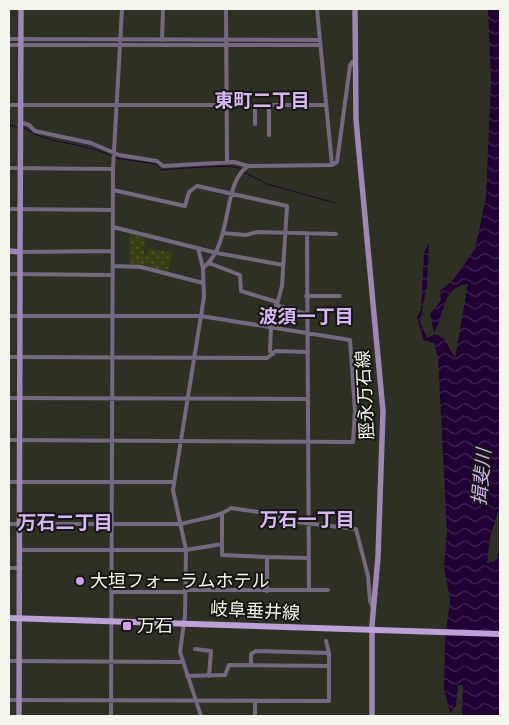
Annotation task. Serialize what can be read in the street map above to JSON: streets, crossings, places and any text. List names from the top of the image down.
{
  "streets": {
    "main road": ["岐阜垂井線"],
    "street": ["脛永万石線"]
  },
  "crossings": [
    ["脛永万石線", "岐阜垂井線"]
  ],
  "districts": [
    "東町二丁目",
    "波須一丁目",
    "万石一丁目",
    "万石二丁目"
  ],
  "water": ["揖斐川"],
  "places": {
    "other": ["大垣フォーラムホテル"],
    "transit": ["万石"]
  }
}
